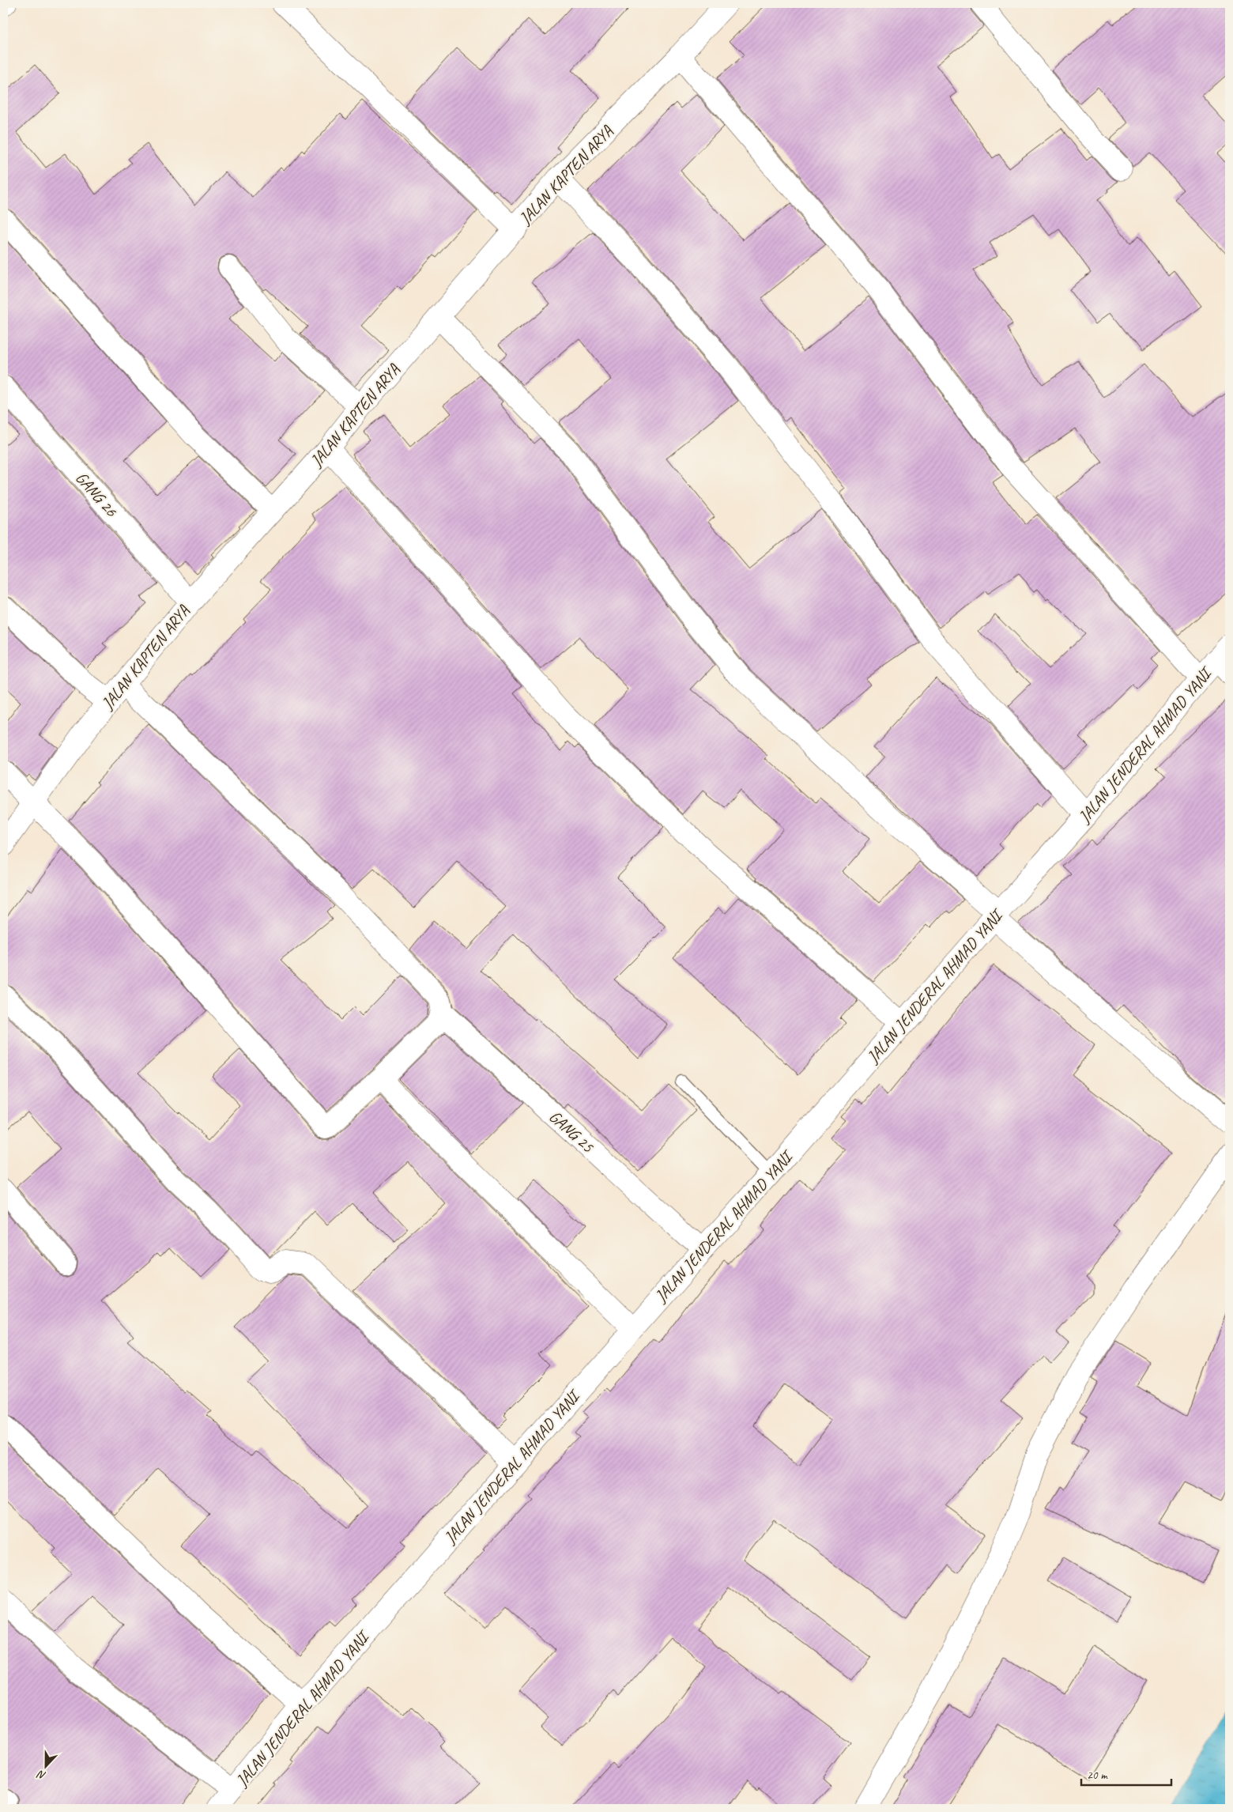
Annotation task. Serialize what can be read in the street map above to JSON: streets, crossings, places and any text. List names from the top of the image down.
{
  "streets": {
    "street": [
      "JALAN KAPTEN ARYA",
      "GANG 26",
      "JALAN JENDERAL AHMAD YANI",
      "GANG 25"
    ]
  },
  "crossings": [
    ["JALAN KAPTEN ARYA", "GANG 26"],
    ["JALAN JENDERAL AHMAD YANI", "GANG 25"]
  ],
  "scale_bar": "20 m",
  "north": "bottom"
}
